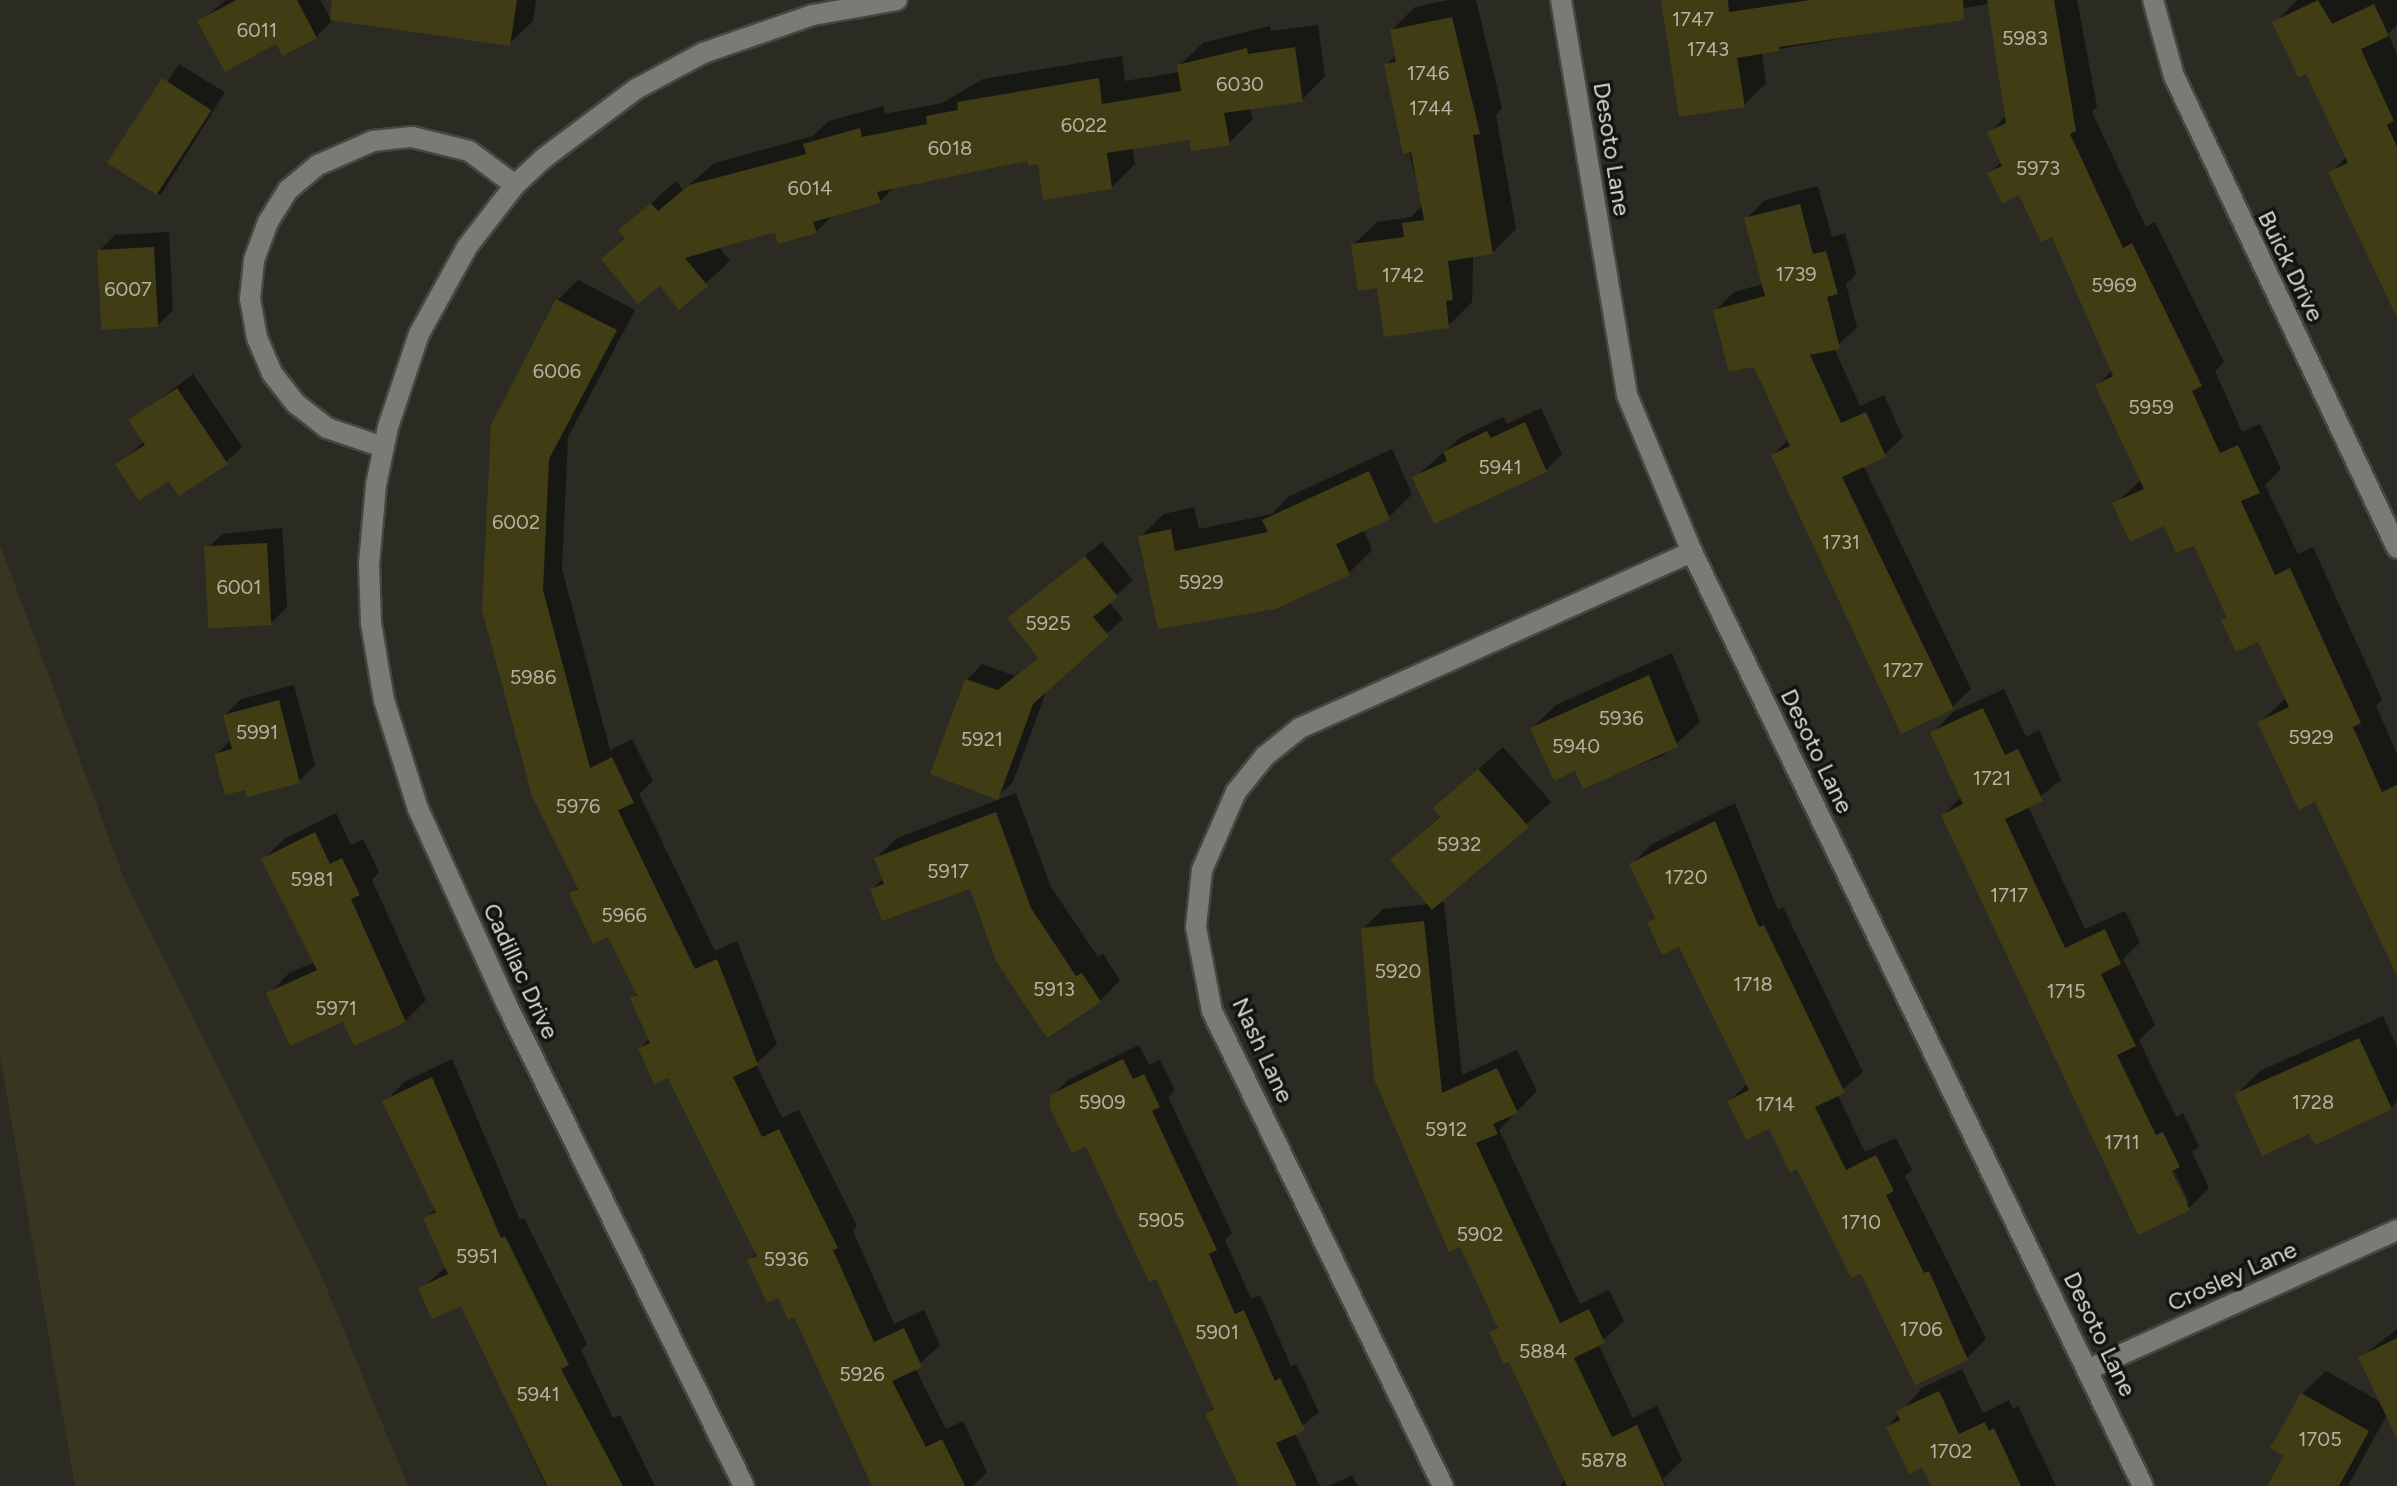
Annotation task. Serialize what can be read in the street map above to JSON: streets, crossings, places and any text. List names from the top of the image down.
{
  "streets": {
    "street": [
      "Desoto Lane",
      "Buick Drive",
      "Cadillac Drive",
      "Nash Lane",
      "Crosley Lane"
    ]
  },
  "crossings": [
    ["Desoto Lane", "Nash Lane"],
    ["Desoto Lane", "Crosley Lane"]
  ],
  "house_numbers": [
    "1747",
    "6011",
    "5983",
    "1743",
    "1746",
    "6030",
    "1744",
    "6022",
    "6018",
    "5973",
    "6014",
    "1739",
    "1742",
    "5969",
    "6007",
    "6006",
    "5959",
    "5941",
    "6002",
    "1731",
    "5929",
    "6001",
    "5925",
    "1727",
    "5986",
    "5936",
    "5991",
    "5929",
    "5921",
    "5940",
    "1721",
    "5976",
    "5932",
    "5917",
    "1720",
    "5981",
    "1717",
    "5966",
    "5920",
    "1718",
    "5913",
    "1715",
    "5971",
    "5909",
    "1728",
    "1714",
    "5912",
    "1711",
    "5905",
    "1710",
    "5902",
    "5951",
    "5936",
    "1706",
    "5901",
    "5884",
    "5926",
    "5941",
    "1705",
    "1702",
    "5878"
  ]
}
